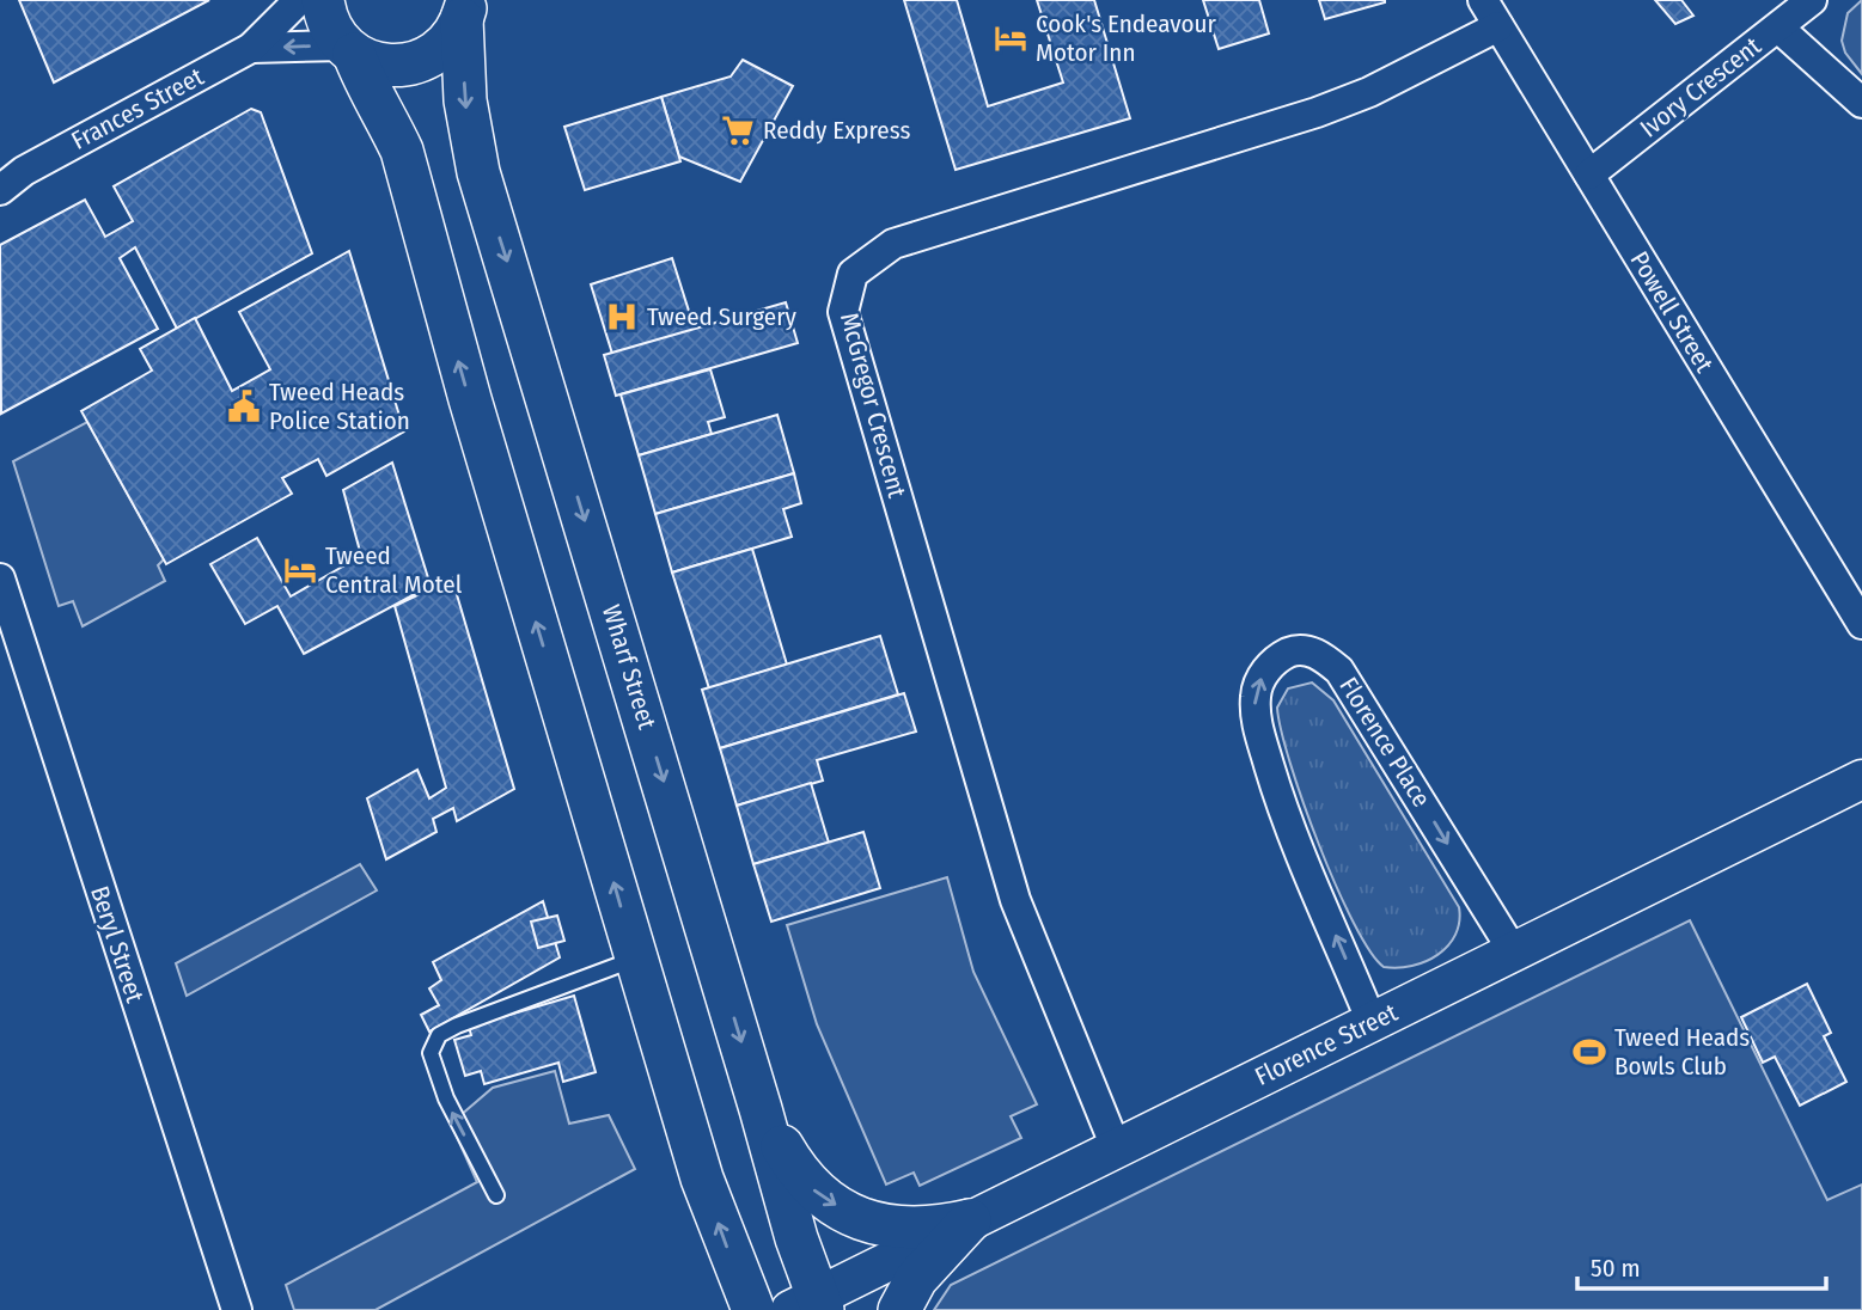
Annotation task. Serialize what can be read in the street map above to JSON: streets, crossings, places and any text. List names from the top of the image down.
{
  "streets": {
    "main road": ["Wharf Street"],
    "street": [
      "Ivory Crescent",
      "Frances Street",
      "Powell Street",
      "McGregor Crescent",
      "Florence Place",
      "Beryl Street",
      "Florence Street"
    ]
  },
  "crossings": [
    ["Ivory Crescent", "Powell Street"],
    ["Powell Street", "McGregor Crescent"],
    ["McGregor Crescent", "Florence Street"],
    ["Wharf Street", "Florence Street"],
    ["Florence Place", "Florence Street"]
  ],
  "places": {
    "hotel": ["Cook's Endeavour Motor Inn", "Tweed Central Motel"],
    "supermarket": ["Reddy Express"],
    "hospital": ["Tweed Surgery"],
    "public building": ["Tweed Heads Police Station"],
    "sports": ["Tweed Heads Bowls Club"]
  },
  "scale_bar": "50 m"
}
